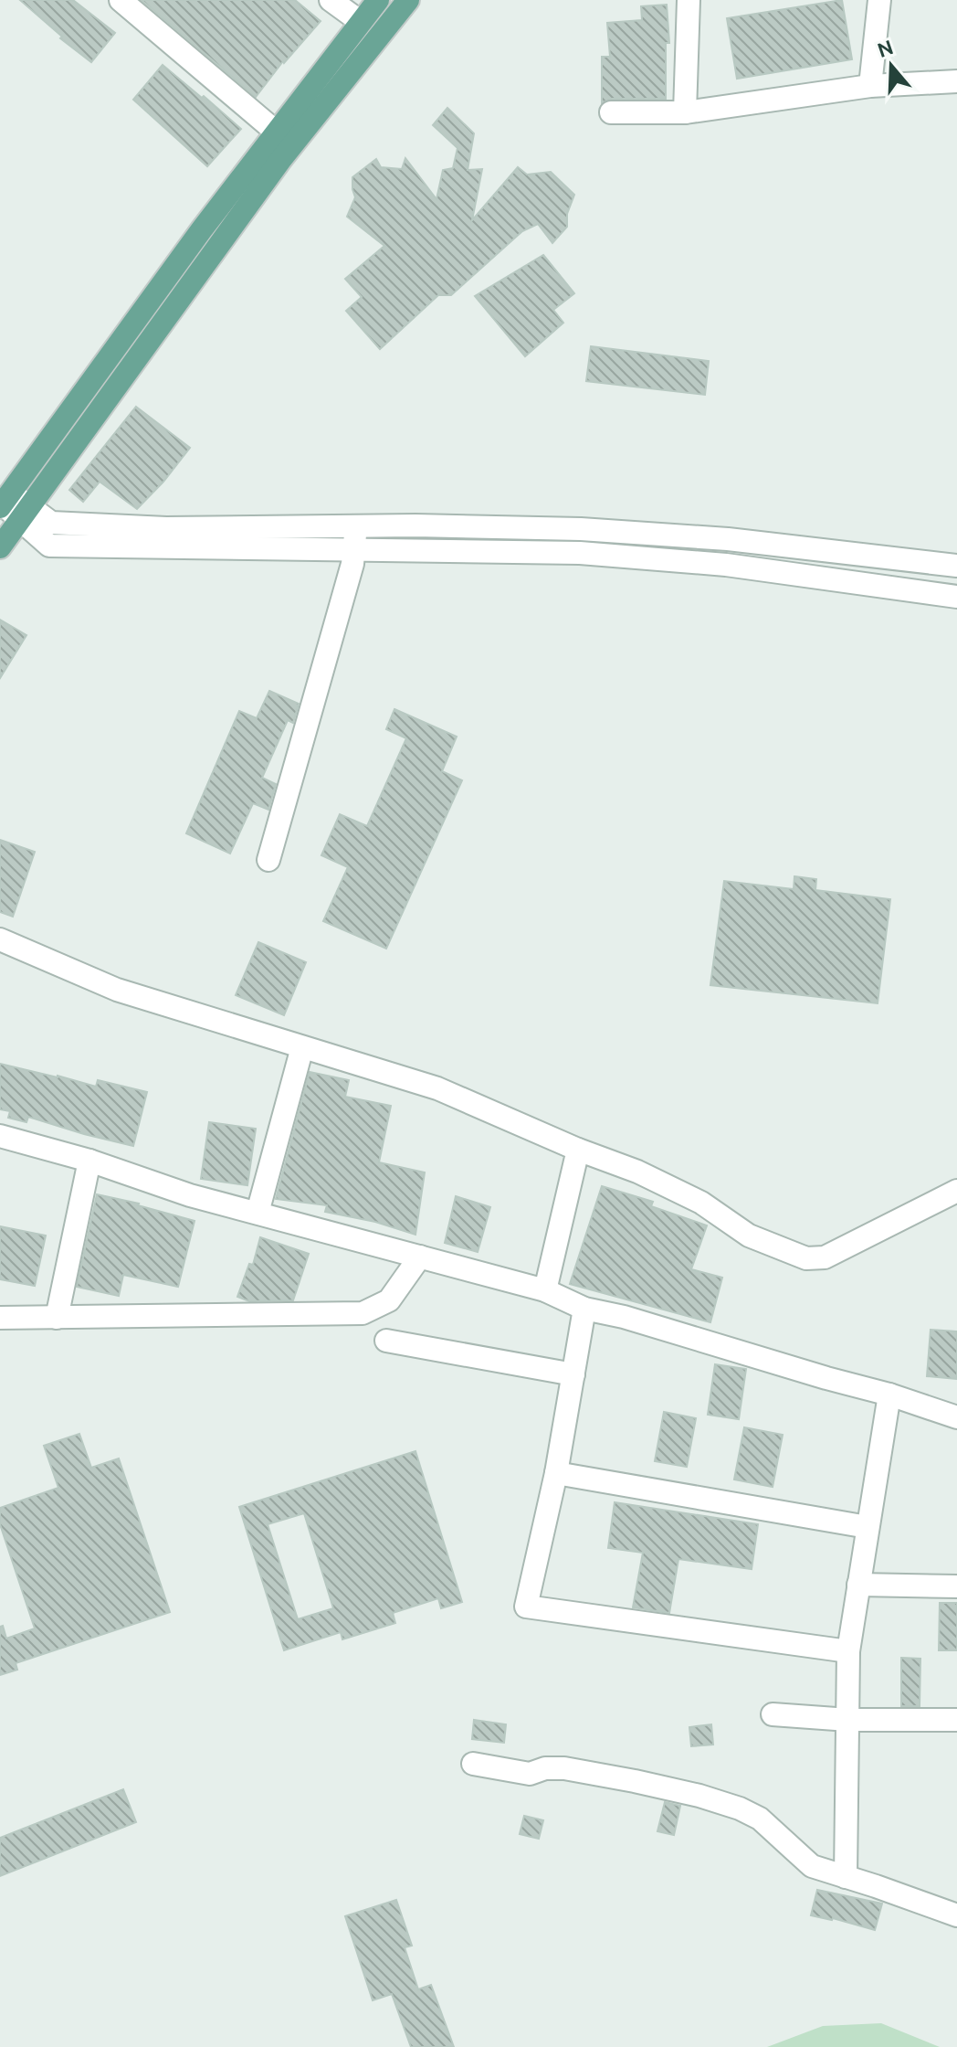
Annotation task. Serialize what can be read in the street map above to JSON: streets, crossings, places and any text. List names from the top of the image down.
{
  "north": "top"
}
